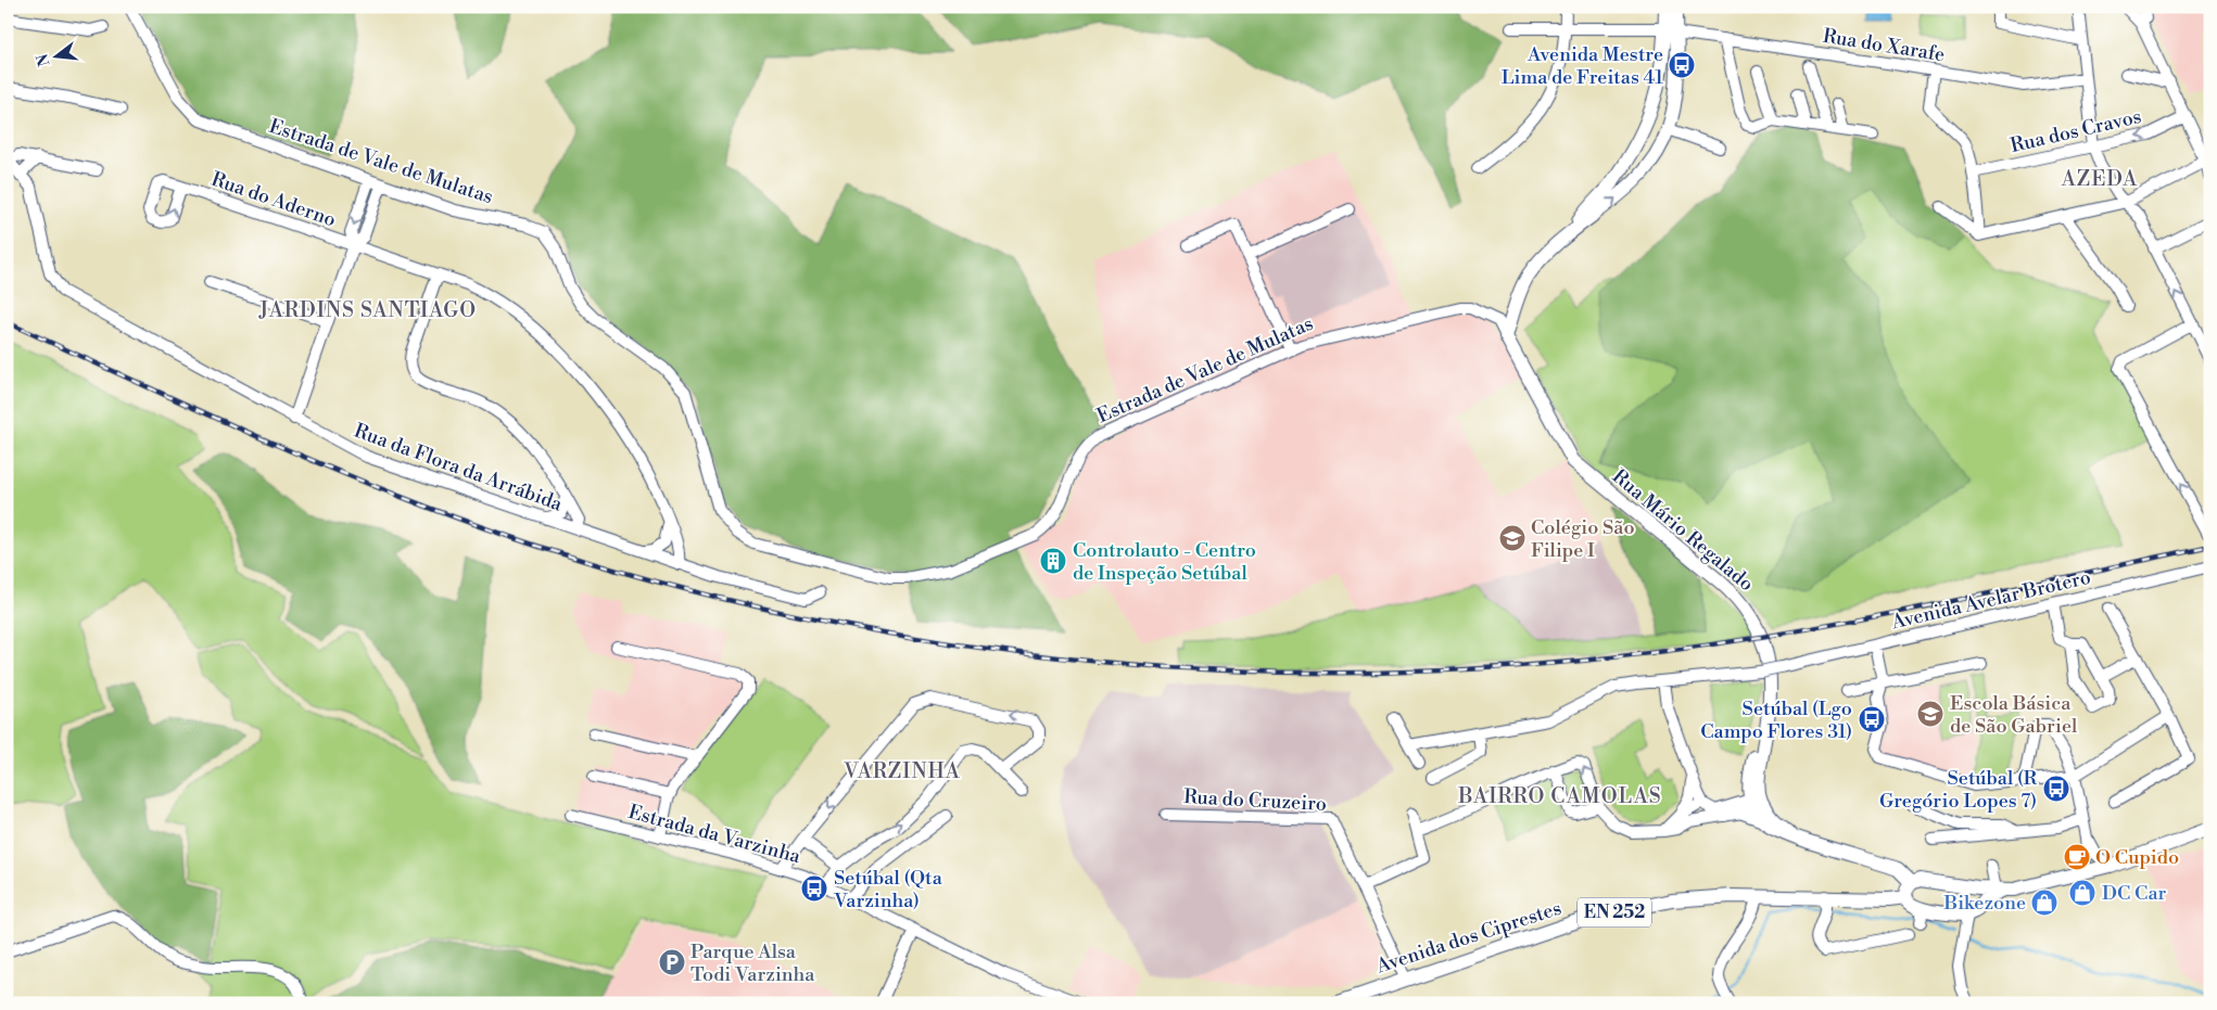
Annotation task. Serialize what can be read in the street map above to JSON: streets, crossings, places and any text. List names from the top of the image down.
{
  "streets": {
    "main road": [
      "Estrada de Vale de Mulatas",
      "Rua Mário Regalado",
      "EN 252",
      "Avenida dos Ciprestes"
    ],
    "street": [
      "Rua do Xarafe",
      "Rua dos Cravos",
      "Rua do Aderno",
      "Rua da Flora da Arrábida",
      "Avenida Avelar Brotero",
      "Rua do Cruzeiro",
      "Estrada da Varzinha"
    ]
  },
  "crossings": [
    ["Estrada de Vale de Mulatas", "Rua Mário Regalado"],
    ["Rua do Aderno", "Rua da Flora da Arrábida"],
    ["Rua do Cruzeiro", "Avenida dos Ciprestes"]
  ],
  "districts": [
    "AZEDA",
    "JARDINS SANTIAGO",
    "VARZINHA",
    "BAIRRO CAMOLAS"
  ],
  "places": {
    "bus stop": [
      "Avenida Mestre Lima de Freitas 41",
      "Setúbal (Lgo Campo Flores 31)",
      "Setúbal (R Gregório Lopes 7)",
      "Setúbal (Qta Varzinha)"
    ],
    "school or university": ["Colégio São Filipe I", "Escola Básica de São Gabriel"],
    "building": ["Controlauto - Centro de Inspeção Setúbal"],
    "cafe": ["O Cupido"],
    "shop": ["DC Car", "Bikezone"],
    "parking": ["Parque Alsa Todi Varzinha"]
  },
  "north": "left"
}
